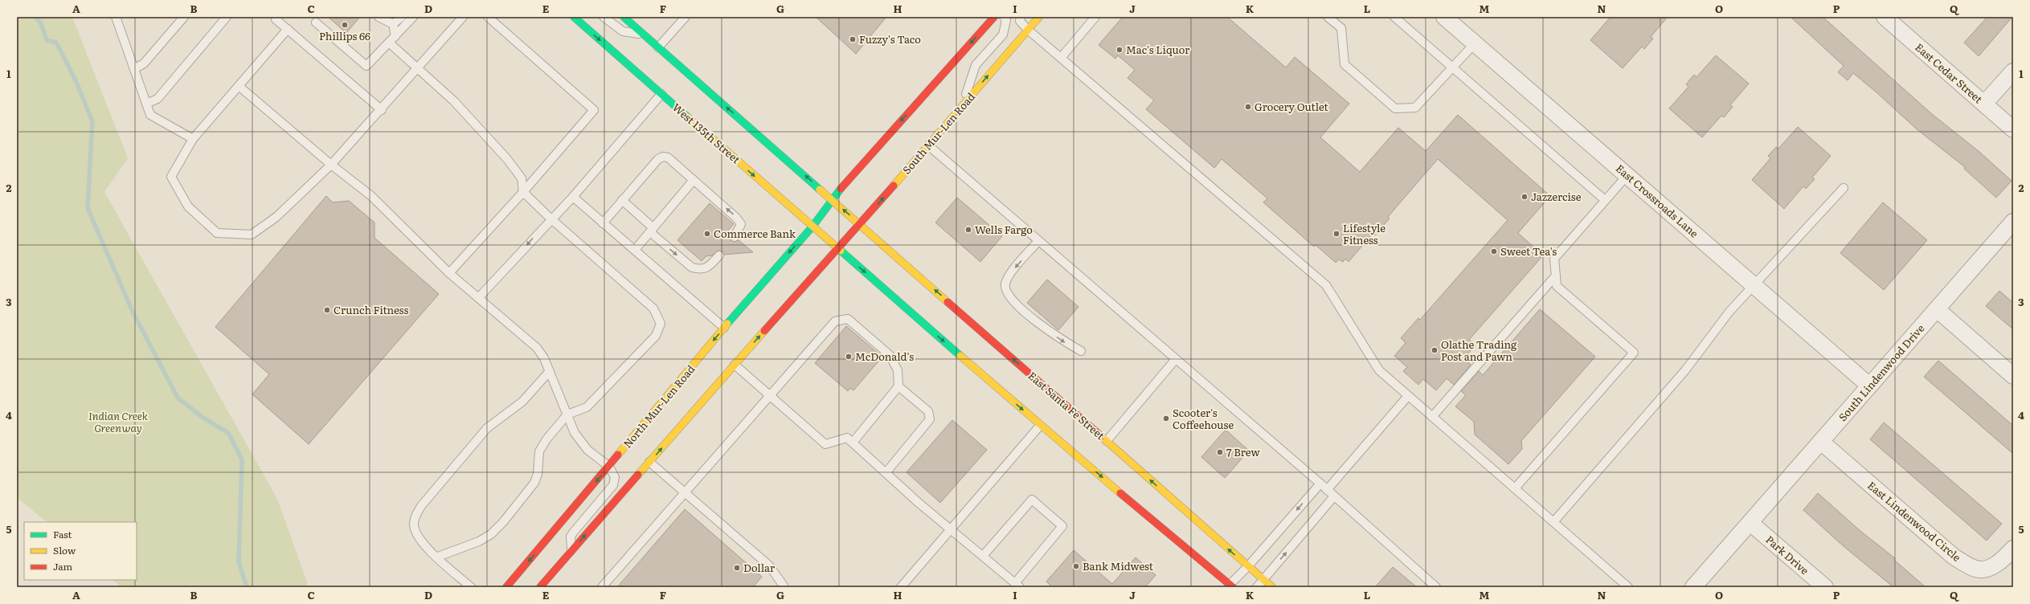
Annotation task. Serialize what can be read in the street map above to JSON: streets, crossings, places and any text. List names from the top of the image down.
{
  "streets": {
    "main road": [
      "West 135th Street",
      "South Mur-Len Road",
      "East Santa Fe Street",
      "North Mur-Len Road"
    ],
    "street": [
      "East Cedar Street",
      "East Crossroads Lane",
      "South Lindenwood Drive",
      "East Lindenwood Circle",
      "Park Drive"
    ]
  },
  "crossings": [
    ["West 135th Street", "South Mur-Len Road"],
    ["West 135th Street", "North Mur-Len Road"],
    ["South Mur-Len Road", "East Santa Fe Street"],
    ["East Crossroads Lane", "South Lindenwood Drive"],
    ["South Lindenwood Drive", "East Lindenwood Circle"],
    ["South Lindenwood Drive", "Park Drive"]
  ],
  "parks": ["Indian Creek Greenway"],
  "places": [
    "Phillips 66",
    "Fuzzy's Taco",
    "Mac's Liquor",
    "Grocery Outlet",
    "Jazzercise",
    "Wells Fargo",
    "Commerce Bank",
    "Lifestyle Fitness",
    "Sweet Tea's",
    "Crunch Fitness",
    "Olathe Trading Post and Pawn",
    "McDonald's",
    "Scooter's Coffeehouse",
    "7 Brew",
    "Bank Midwest",
    "Dollar"
  ],
  "legend": ["Fast", "Slow", "Jam"],
  "grid": {
    "columns": [
      "A",
      "B",
      "C",
      "D",
      "E",
      "F",
      "G",
      "H",
      "I",
      "J",
      "K",
      "L",
      "M",
      "N",
      "O",
      "P",
      "Q"
    ],
    "rows": [
      "1",
      "2",
      "3",
      "4",
      "5"
    ]
  }
}
